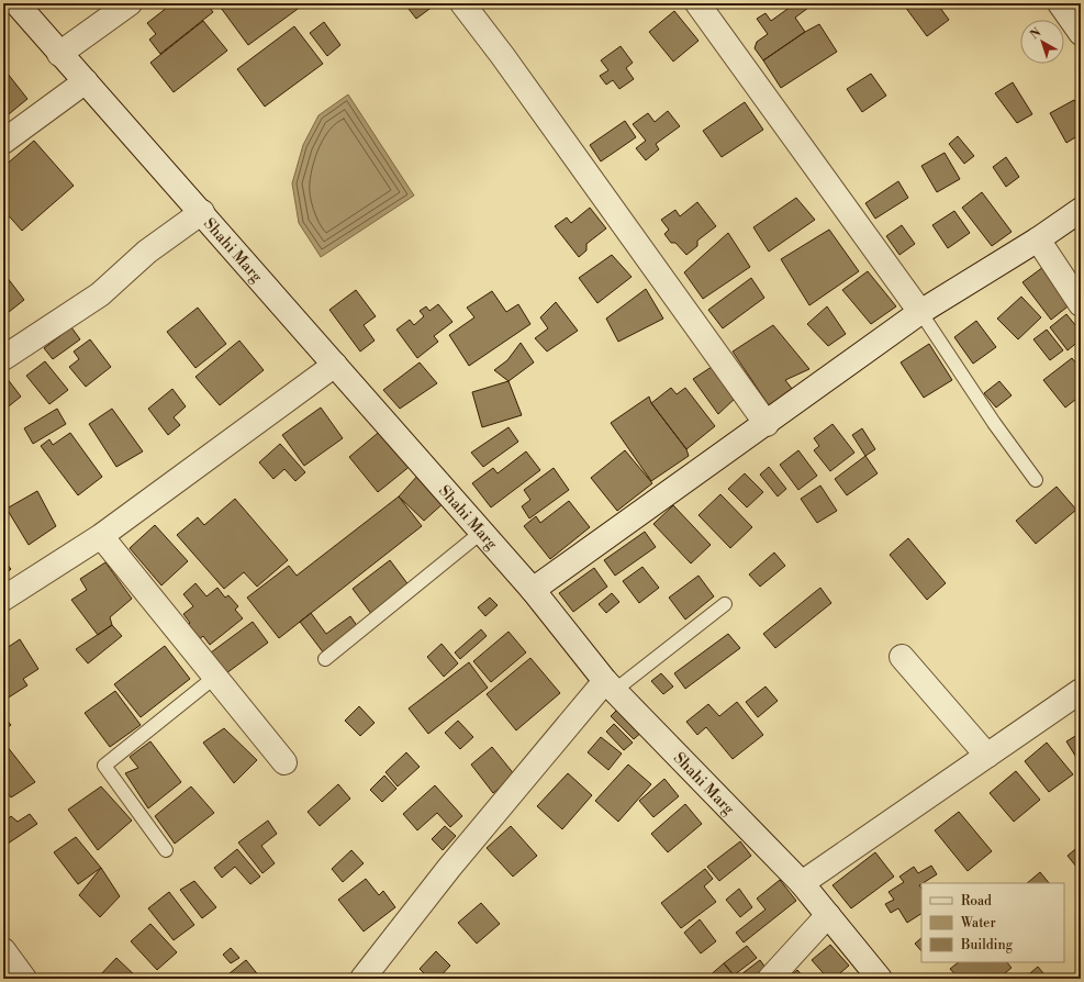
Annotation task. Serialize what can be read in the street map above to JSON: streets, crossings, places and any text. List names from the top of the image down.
{
  "streets": {
    "street": ["Shahi Marg"]
  },
  "legend": ["Road", "Water", "Building"],
  "north": "top left"
}
